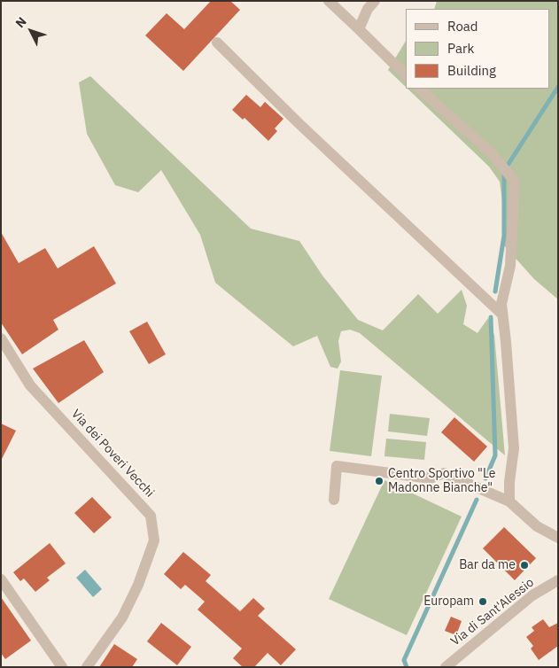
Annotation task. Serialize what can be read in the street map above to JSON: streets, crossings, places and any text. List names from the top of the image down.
{
  "streets": {
    "street": ["Via dei Poveri Vecchi", "Via di Sant'Alessio"]
  },
  "places": ["Centro Sportivo \"Le Madonne Bianche\"", "Bar da me", "Europam"],
  "legend": ["Road", "Park", "Building"],
  "north": "top left"
}
